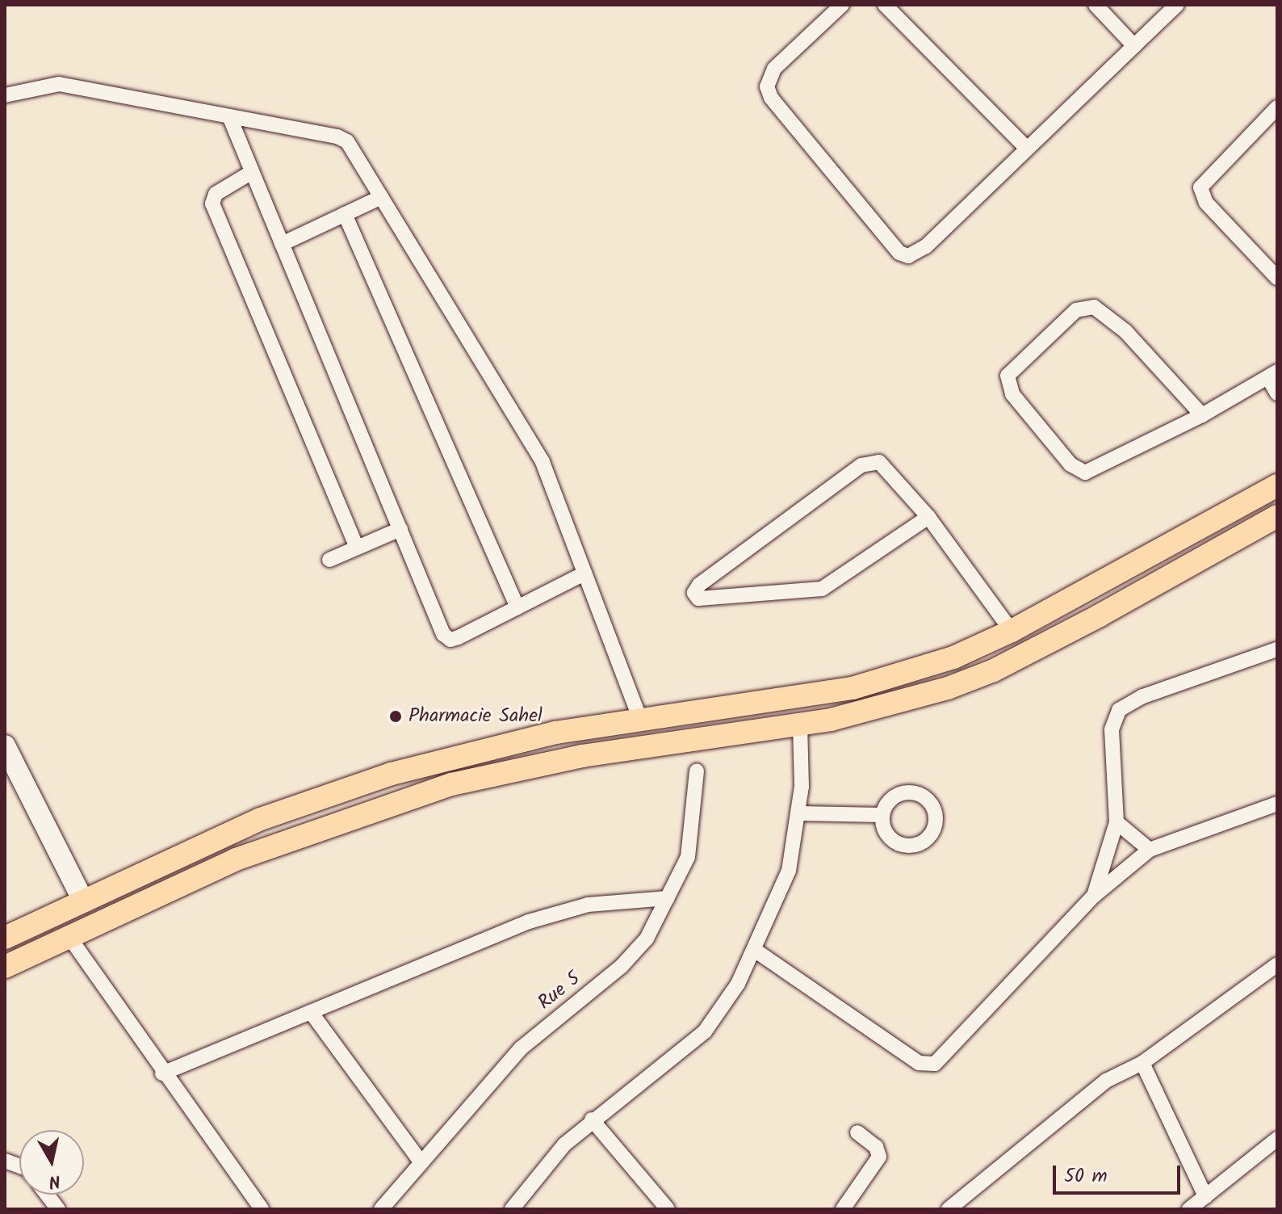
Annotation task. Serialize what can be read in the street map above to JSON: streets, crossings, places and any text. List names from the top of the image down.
{
  "streets": {
    "street": ["Rue 5"]
  },
  "places": ["Pharmacie Sahel"],
  "scale_bar": "50 m",
  "north": "bottom"
}
